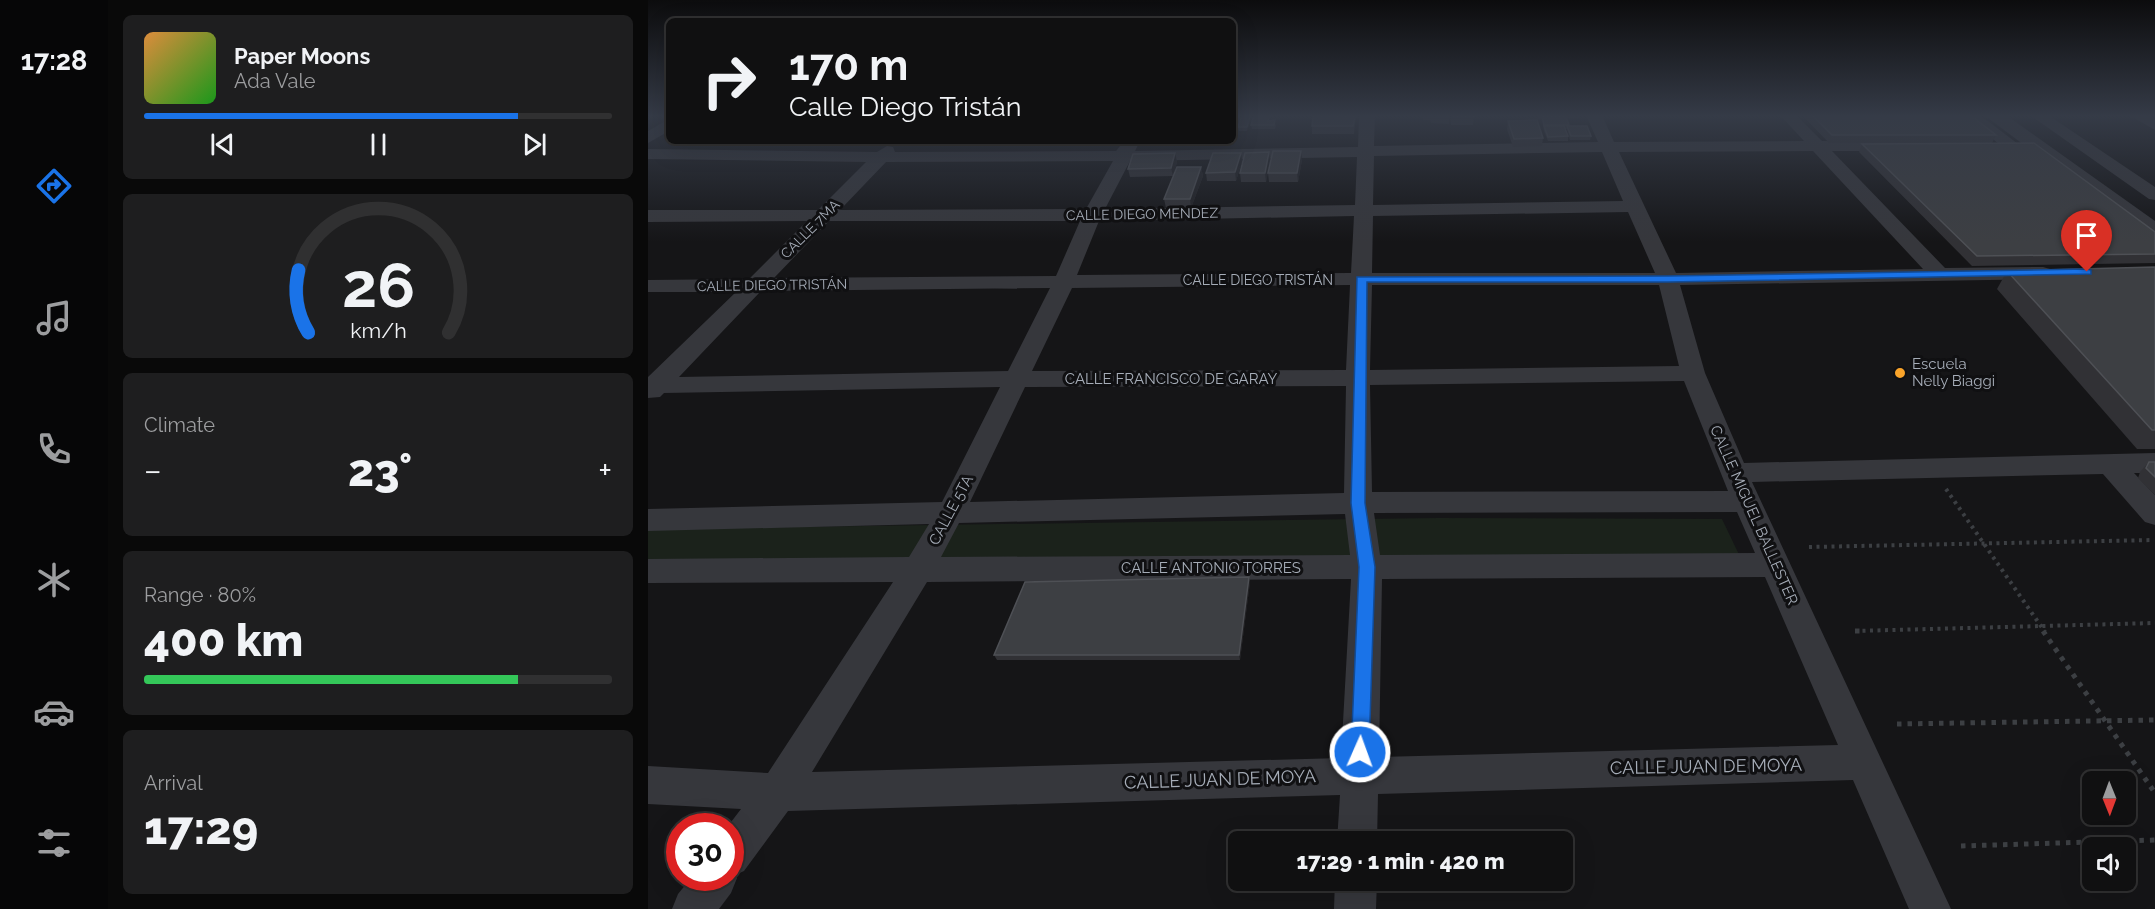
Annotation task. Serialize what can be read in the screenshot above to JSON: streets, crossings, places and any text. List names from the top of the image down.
{
  "streets": {
    "street": [
      "CALLE DIEGO MENDEZ",
      "CALLE 7MA",
      "CALLE DIEGO TRISTÁN",
      "CALLE FRANCISCO DE GARAY",
      "CALLE 5TA",
      "CALLE MIGUEL BALLESTER",
      "CALLE ANTONIO TORRES",
      "CALLE JUAN DE MOYA"
    ]
  },
  "crossings": [
    ["CALLE DIEGO MENDEZ", "CALLE 7MA"],
    ["CALLE DIEGO MENDEZ", "CALLE 5TA"],
    ["CALLE DIEGO MENDEZ", "CALLE MIGUEL BALLESTER"],
    ["CALLE 7MA", "CALLE DIEGO TRISTÁN"],
    ["CALLE 7MA", "CALLE FRANCISCO DE GARAY"],
    ["CALLE DIEGO TRISTÁN", "CALLE 5TA"],
    ["CALLE DIEGO TRISTÁN", "CALLE MIGUEL BALLESTER"],
    ["CALLE FRANCISCO DE GARAY", "CALLE 5TA"],
    ["CALLE FRANCISCO DE GARAY", "CALLE MIGUEL BALLESTER"],
    ["CALLE 5TA", "CALLE ANTONIO TORRES"],
    ["CALLE 5TA", "CALLE JUAN DE MOYA"],
    ["CALLE MIGUEL BALLESTER", "CALLE ANTONIO TORRES"],
    ["CALLE MIGUEL BALLESTER", "CALLE JUAN DE MOYA"]
  ],
  "places": ["Escuela Nelly Biaggi"],
  "north": "bottom",
  "page": {
    "tabs": "17:28",
    "turn": ["170 m", "Calle Diego Tristán"],
    "song": ["Paper Moons", "Ada Vale"],
    "tile": [
      "Climate",
      ["Range · 80%", "400 km"],
      ["Arrival", "17:29"]
    ],
    "heat": ["−", "23°", "+"],
    "limit": "30",
    "trip": "17:29 · 1 min · 420 m",
    "gauge": ["26", "km/h"]
  }
}
